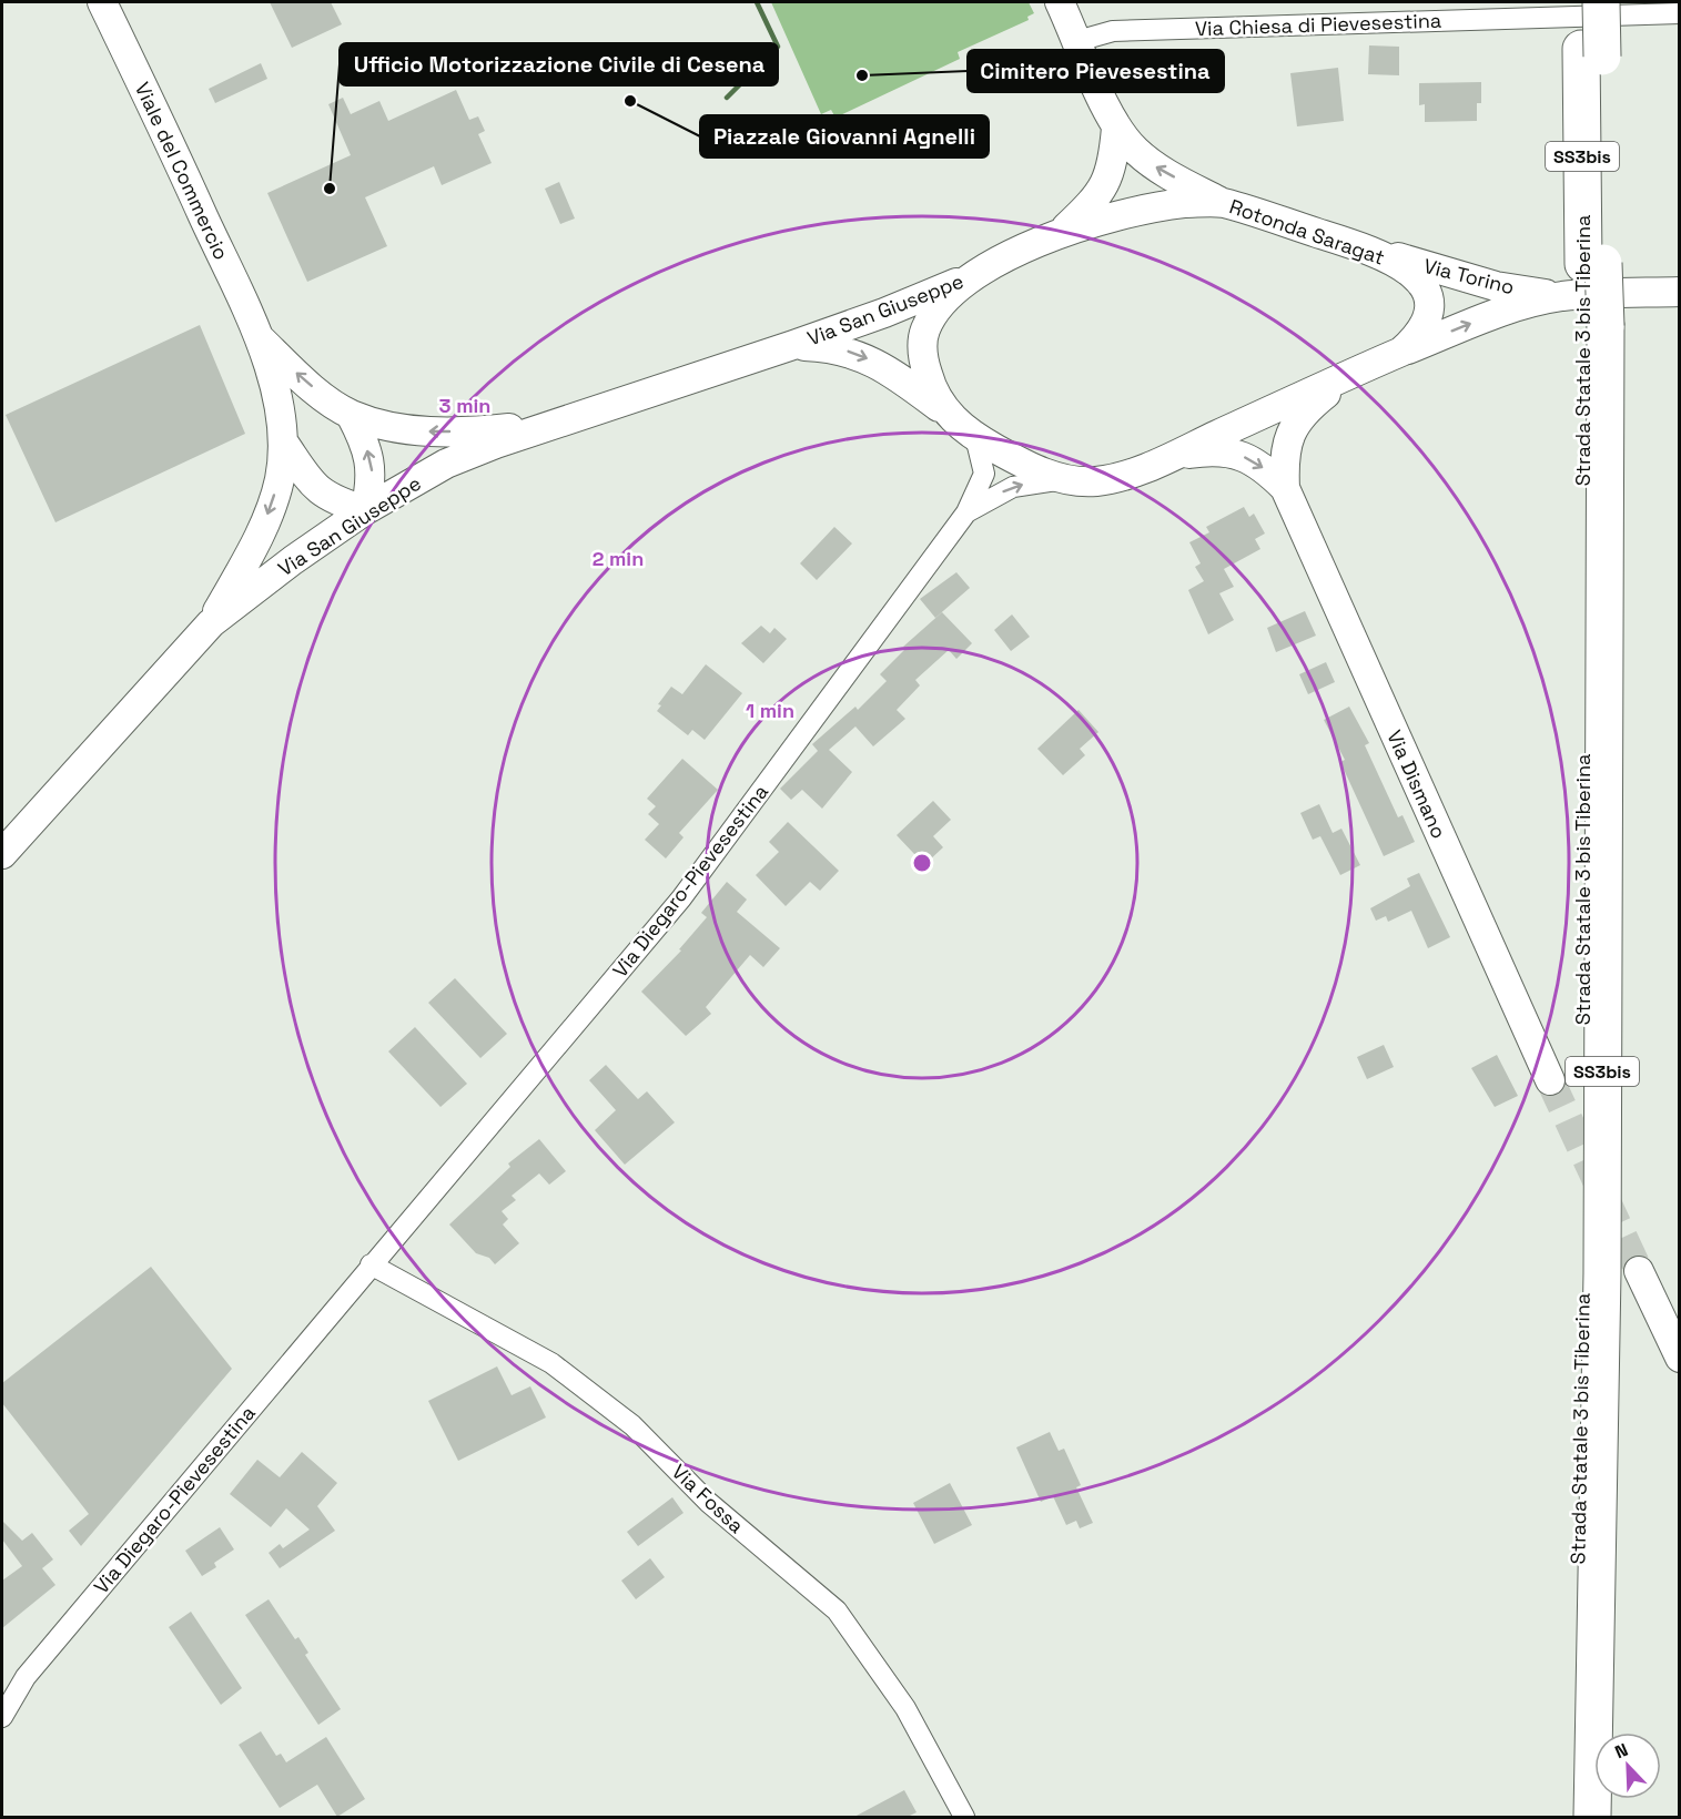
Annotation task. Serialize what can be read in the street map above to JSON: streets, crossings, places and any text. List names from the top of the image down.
{
  "streets": {
    "highway": ["SS3bis", "Strada Statale 3 bis Tiberina"],
    "main road": [
      "Viale del Commercio",
      "Rotonda Saragat",
      "Via Torino",
      "Via San Giuseppe",
      "Via Dismano"
    ],
    "street": ["Via Chiesa di Pievesestina", "Via Diegaro-Pievesestina", "Via Fossa"]
  },
  "crossings": [
    ["Viale del Commercio", "Via San Giuseppe"],
    ["Rotonda Saragat", "Via Torino"],
    ["Rotonda Saragat", "Via San Giuseppe"],
    ["Rotonda Saragat", "Via Dismano"],
    ["Rotonda Saragat", "Via Diegaro-Pievesestina"],
    ["Via Diegaro-Pievesestina", "Via Fossa"]
  ],
  "one_way": ["Via Torino"],
  "places": ["Cimitero Pievesestina", "Piazzale Giovanni Agnelli", "Ufficio Motorizzazione Civile di Cesena"],
  "north": "top left",
  "rings": ["3 min", "2 min", "1 min"]
}
